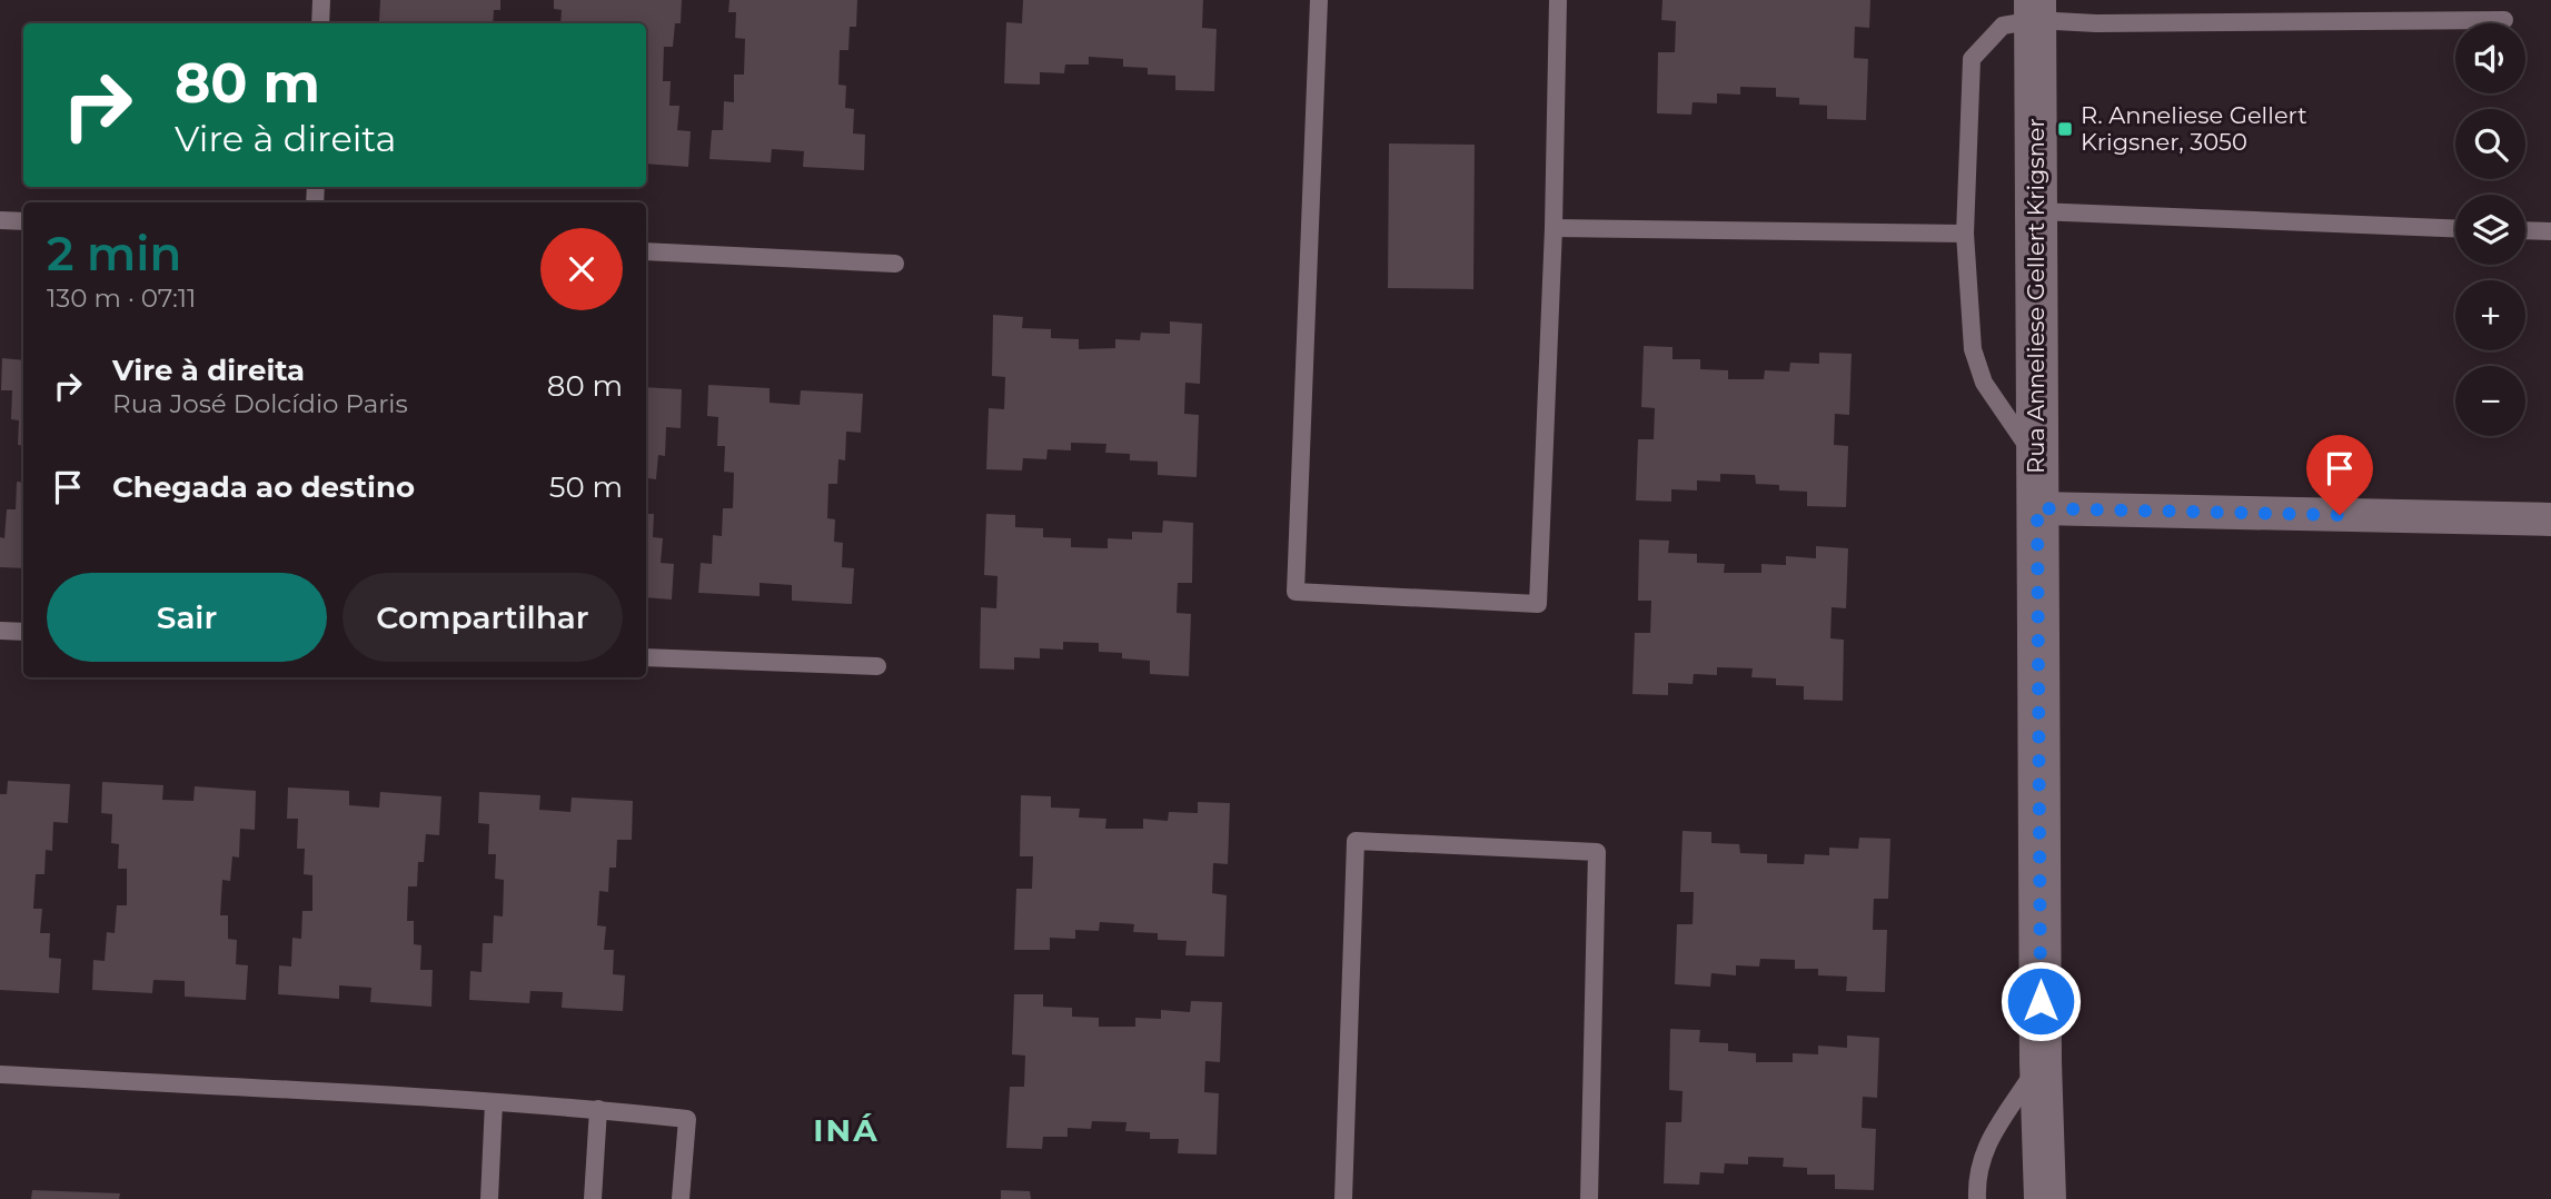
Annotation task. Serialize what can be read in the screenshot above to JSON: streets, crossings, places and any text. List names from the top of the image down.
{
  "streets": {
    "main road": ["Rua Anneliese Gellert Krigsner"]
  },
  "districts": ["INÁ"],
  "places": {
    "transit": ["R. Anneliese Gellert Krigsner, 3050"]
  },
  "page": {
    "map_buttons": ["+", "−"],
    "turn": ["80 m", "Vire à direita"],
    "heading": ["2 min", "130 m · 07:11"],
    "list": [
      {
        "name": "Vire à direita",
        "note": "Rua José Dolcídio Paris",
        "value": "80 m"
      },
      {
        "name": "Chegada ao destino",
        "value": "50 m"
      }
    ],
    "buttons": ["Sair", "Compartilhar"]
  }
}
